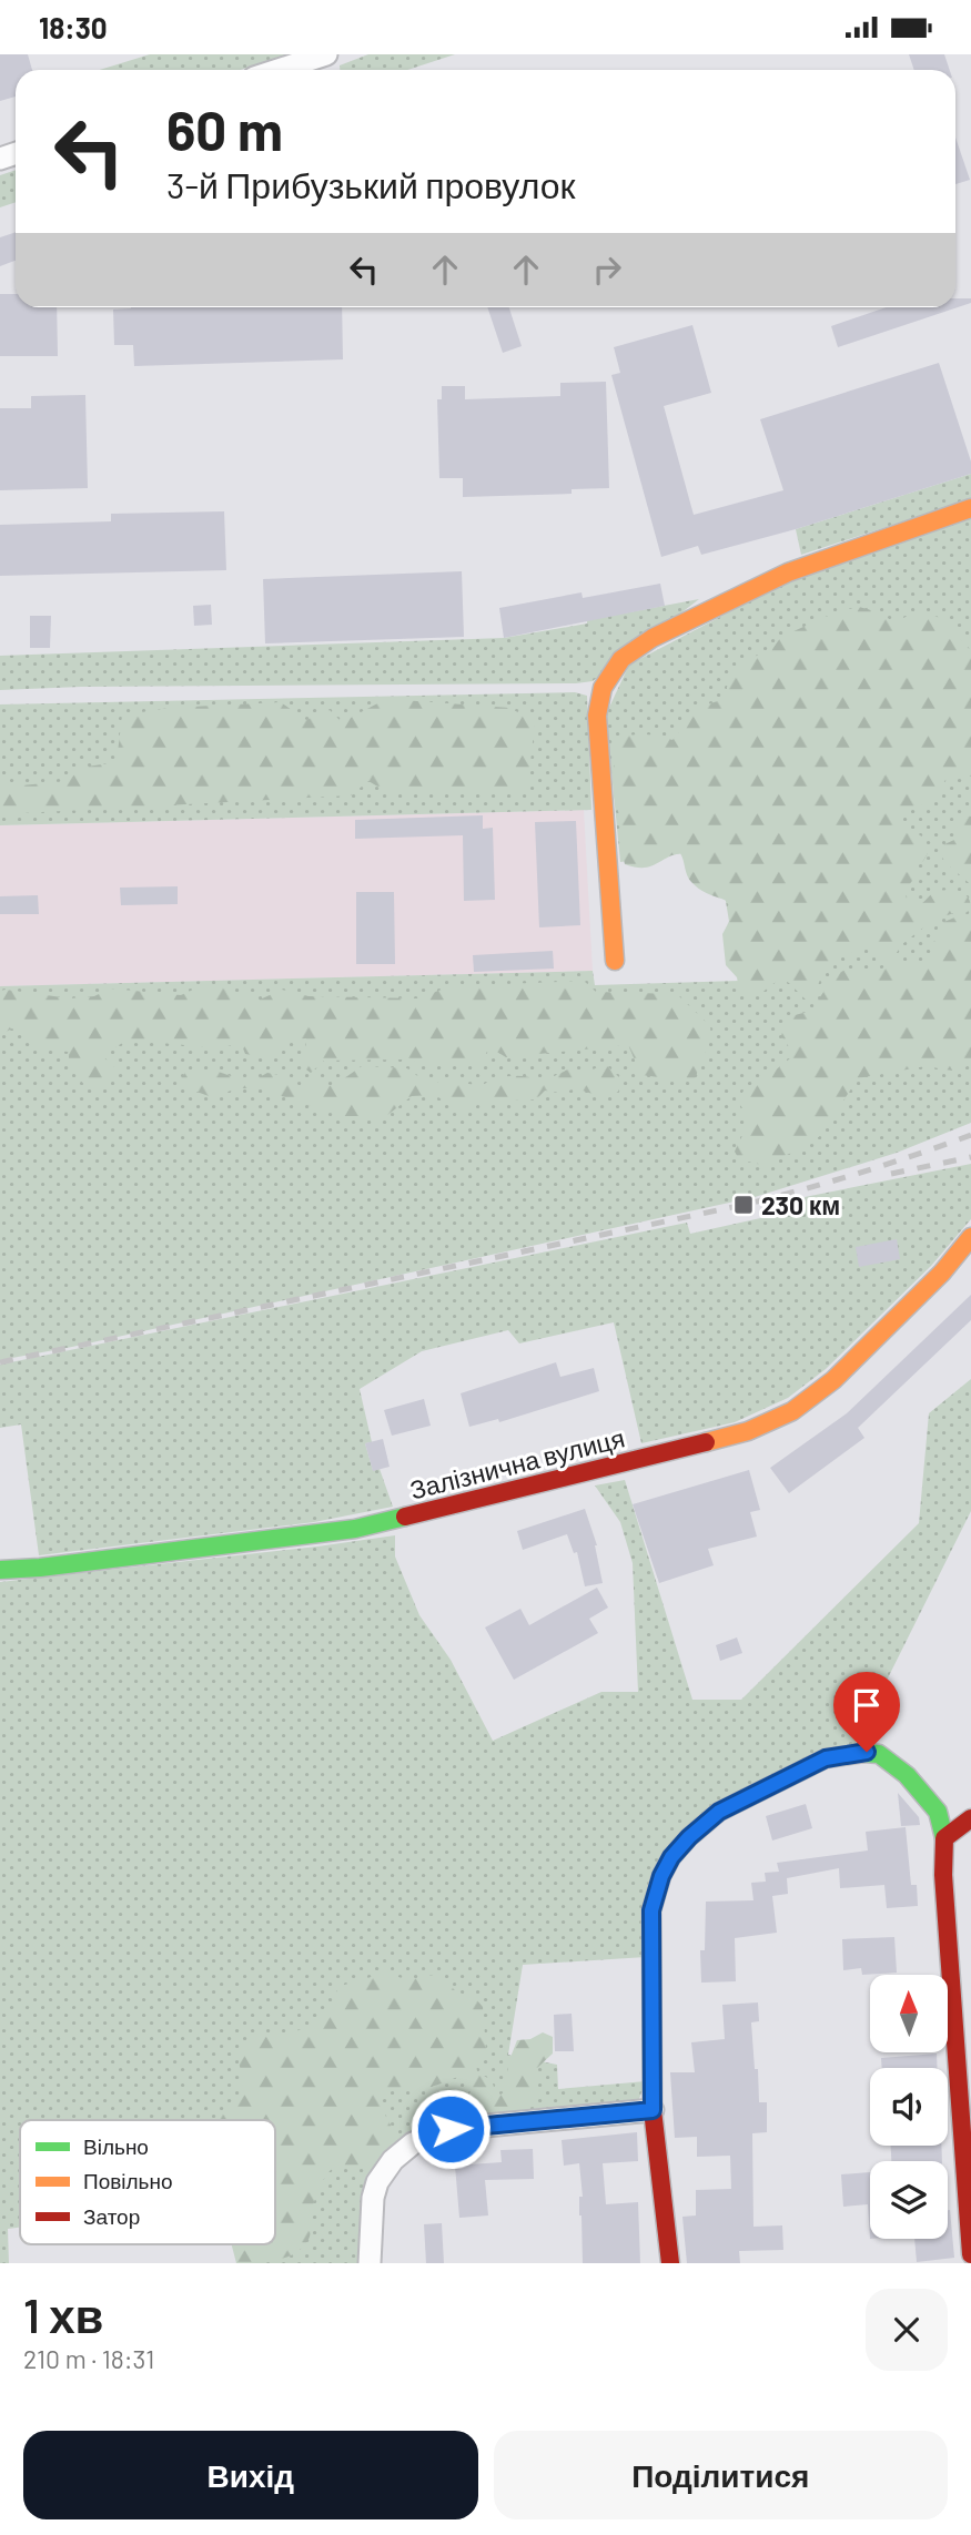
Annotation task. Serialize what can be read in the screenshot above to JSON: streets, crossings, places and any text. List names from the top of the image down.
{
  "streets": {
    "street": ["Залізнична вулиця"]
  },
  "places": {
    "transit": ["230 км"]
  },
  "legend": ["Вільно", "Повільно", "Затор"],
  "north": "top",
  "page": {
    "status": "18:30",
    "turn": ["60 m", "3-й Прибузький провулок"],
    "heading": ["1 хв", "210 m · 18:31"],
    "buttons": ["Вихід", "Поділитися"]
  }
}
